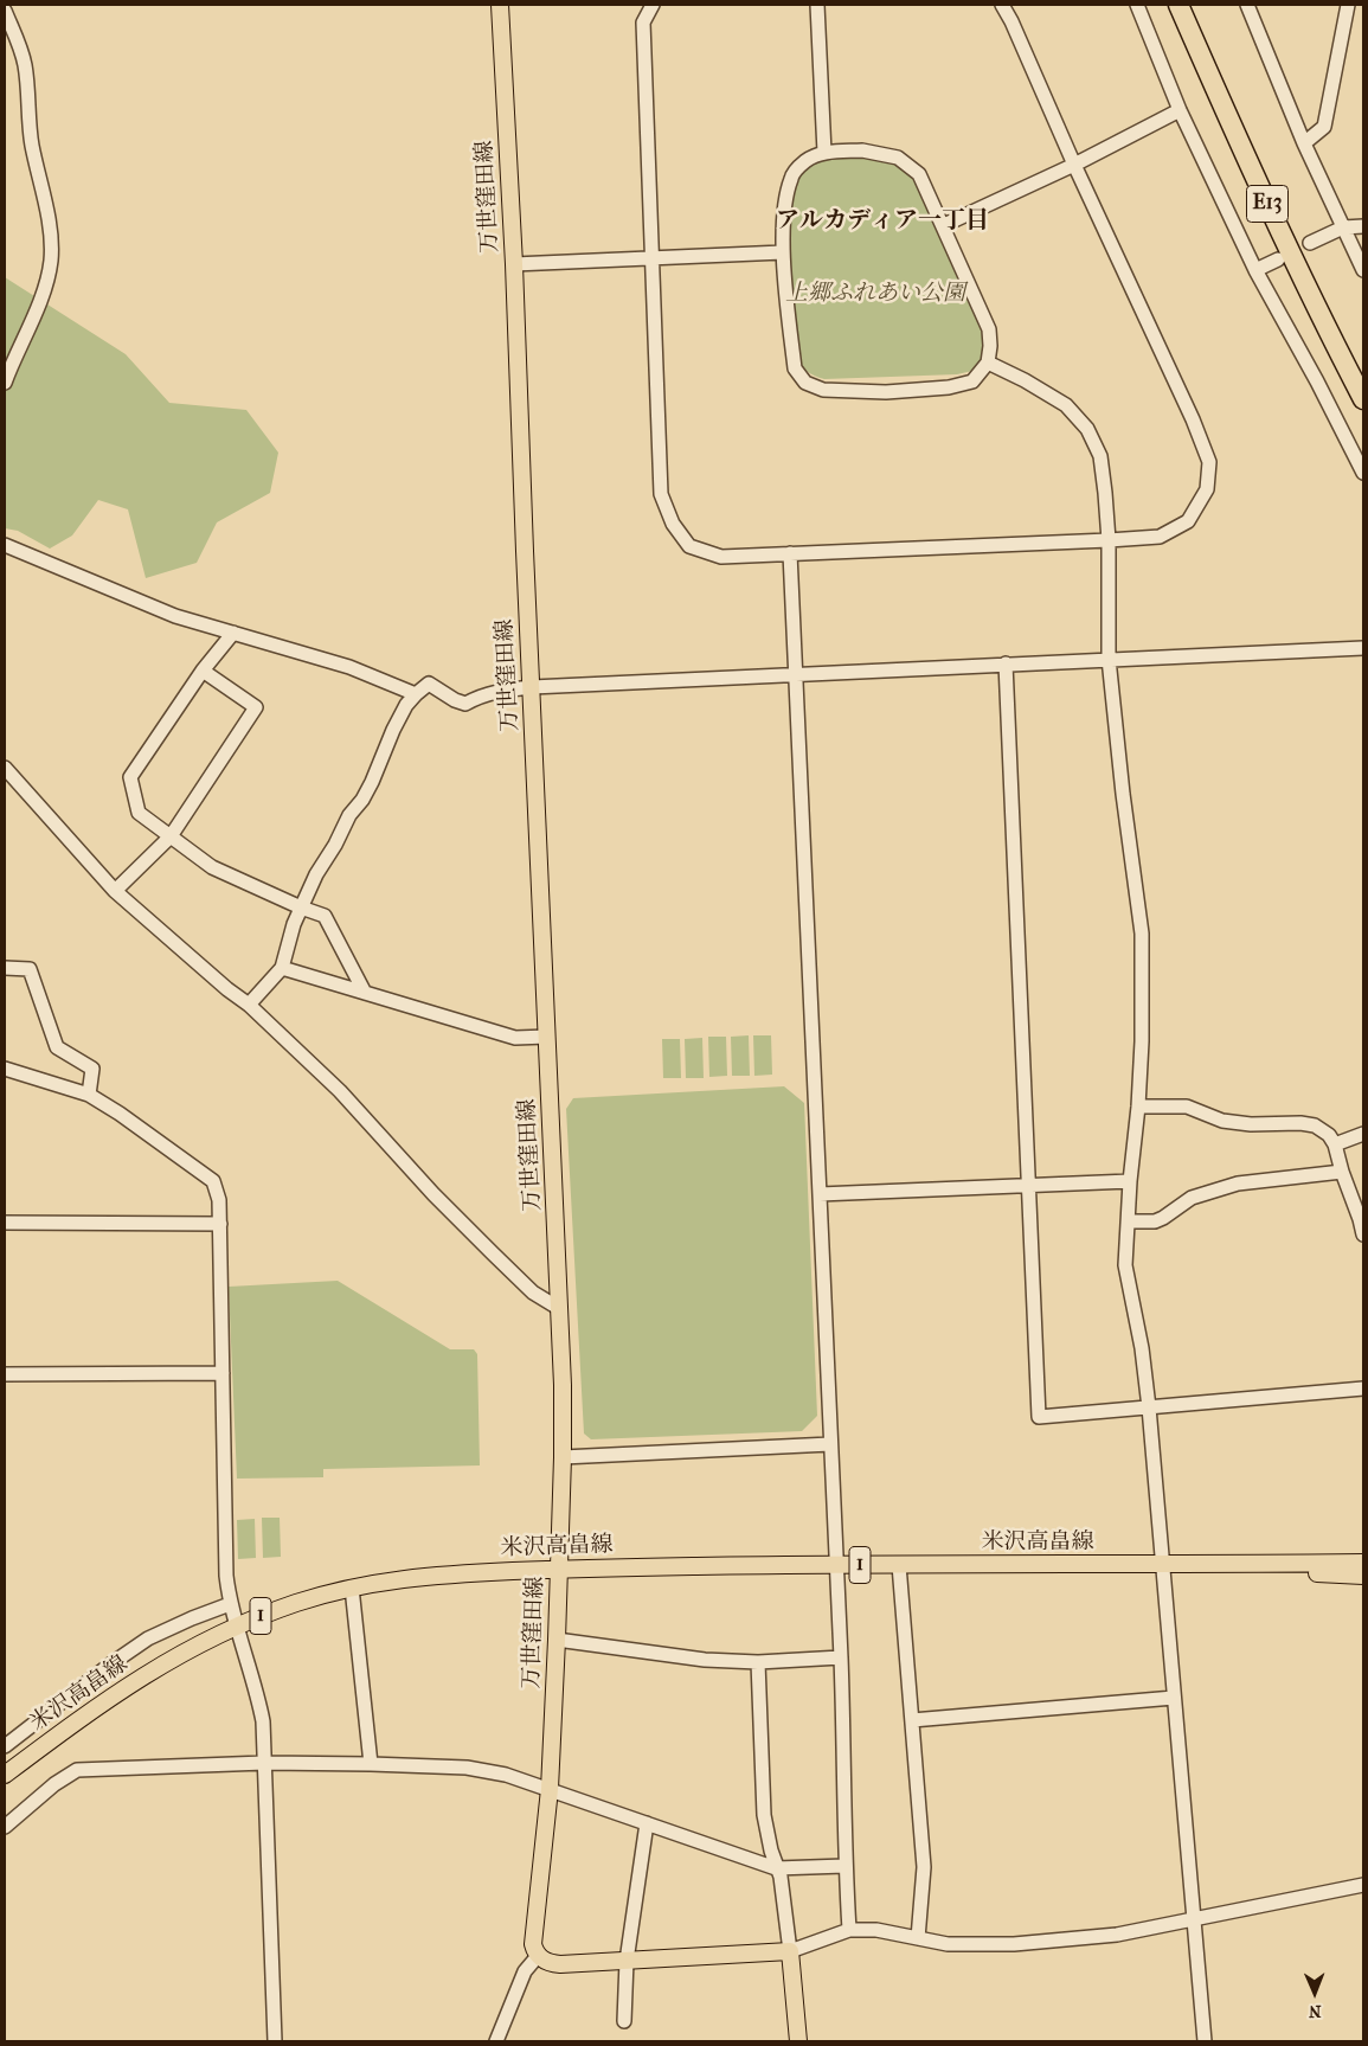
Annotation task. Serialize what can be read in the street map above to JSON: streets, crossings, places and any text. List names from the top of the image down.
{
  "streets": {
    "highway": ["E13"],
    "main road": ["万世窪田線", "米沢高畠線", "1"]
  },
  "crossings": [
    ["万世窪田線", "米沢高畠線"]
  ],
  "districts": ["アルカディア一丁目"],
  "parks": ["上郷ふれあい公園"],
  "north": "bottom"
}
